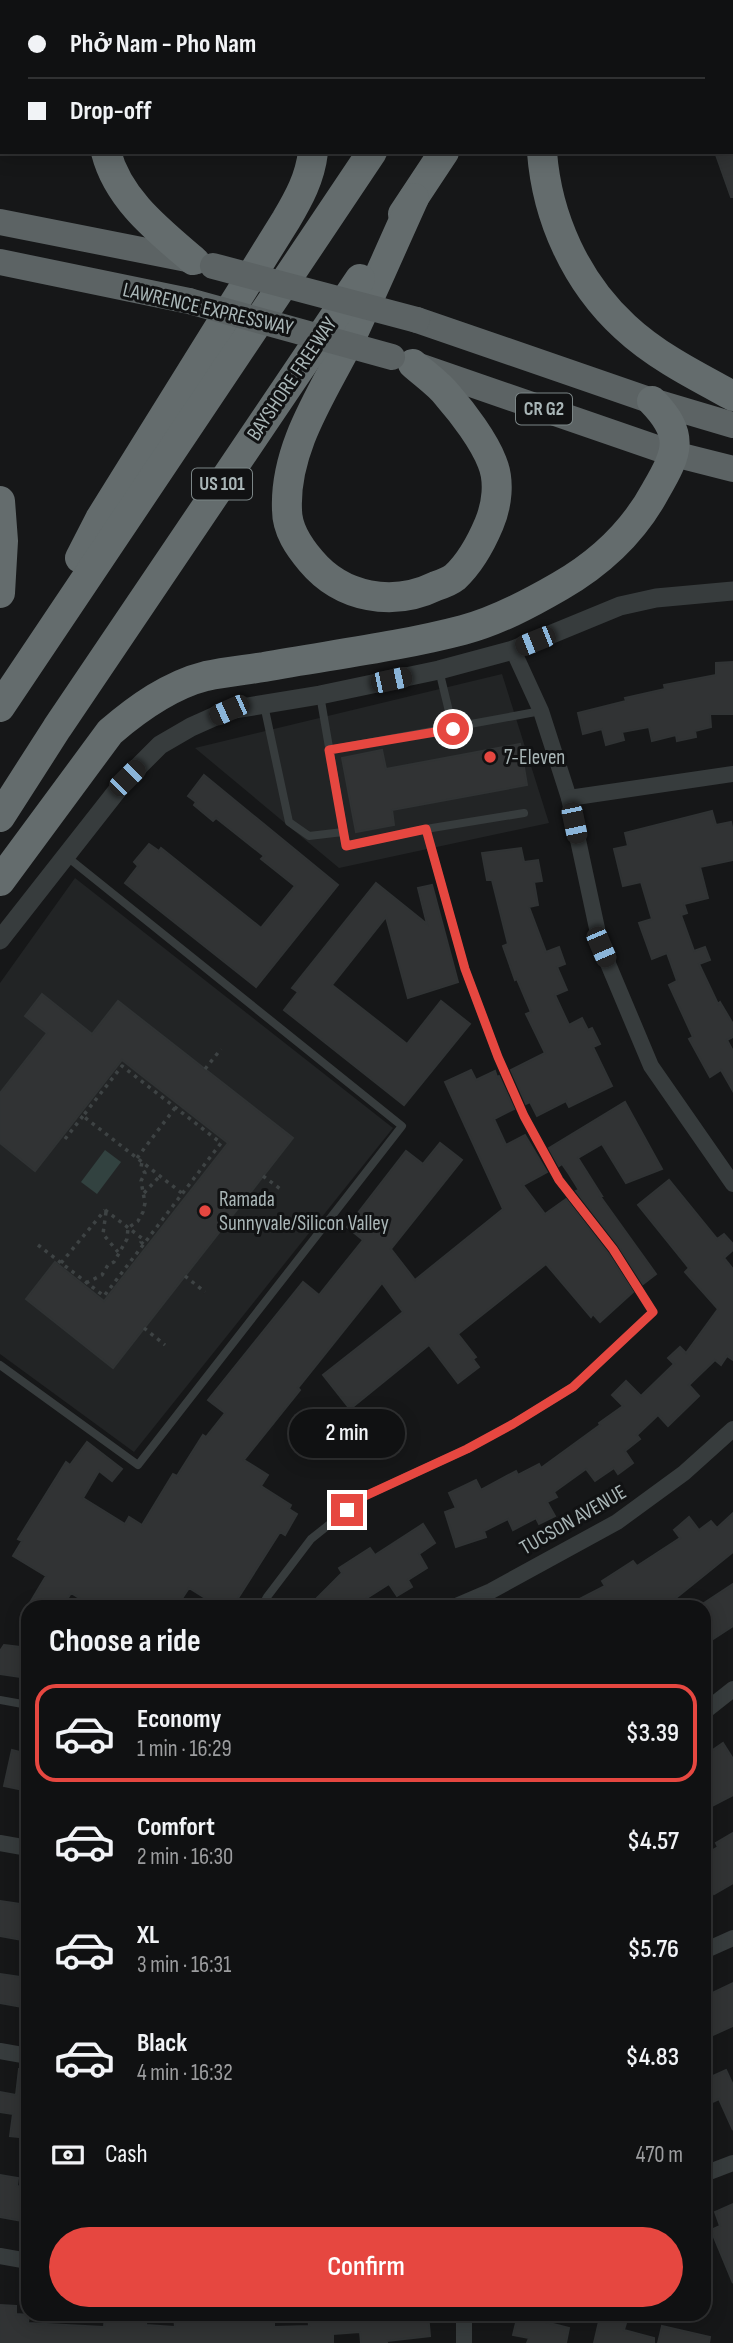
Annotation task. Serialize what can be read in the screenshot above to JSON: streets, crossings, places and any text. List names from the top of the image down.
{
  "streets": {
    "highway": [
      "LAWRENCE EXPRESSWAY",
      "BAYSHORE FREEWAY",
      "CR G2",
      "US 101"
    ],
    "street": ["TUCSON AVENUE"]
  },
  "places": ["7-Eleven", "Ramada Sunnyvale/Silicon Valley"],
  "page": {
    "banner": ["Phở Nam - Pho Nam", "Drop-off"],
    "bubble": "2 min",
    "heading": "Choose a ride",
    "list": [
      {
        "name": "Economy",
        "note": "1 min · 16:29",
        "value": "$3.39"
      },
      {
        "name": "Comfort",
        "note": "2 min · 16:30",
        "value": "$4.57"
      },
      {
        "name": "XL",
        "note": "3 min · 16:31",
        "value": "$5.76"
      },
      {
        "name": "Black",
        "note": "4 min · 16:32",
        "value": "$4.83"
      }
    ],
    "pay": ["Cash", "470 m"],
    "buttons": "Confirm"
  }
}
